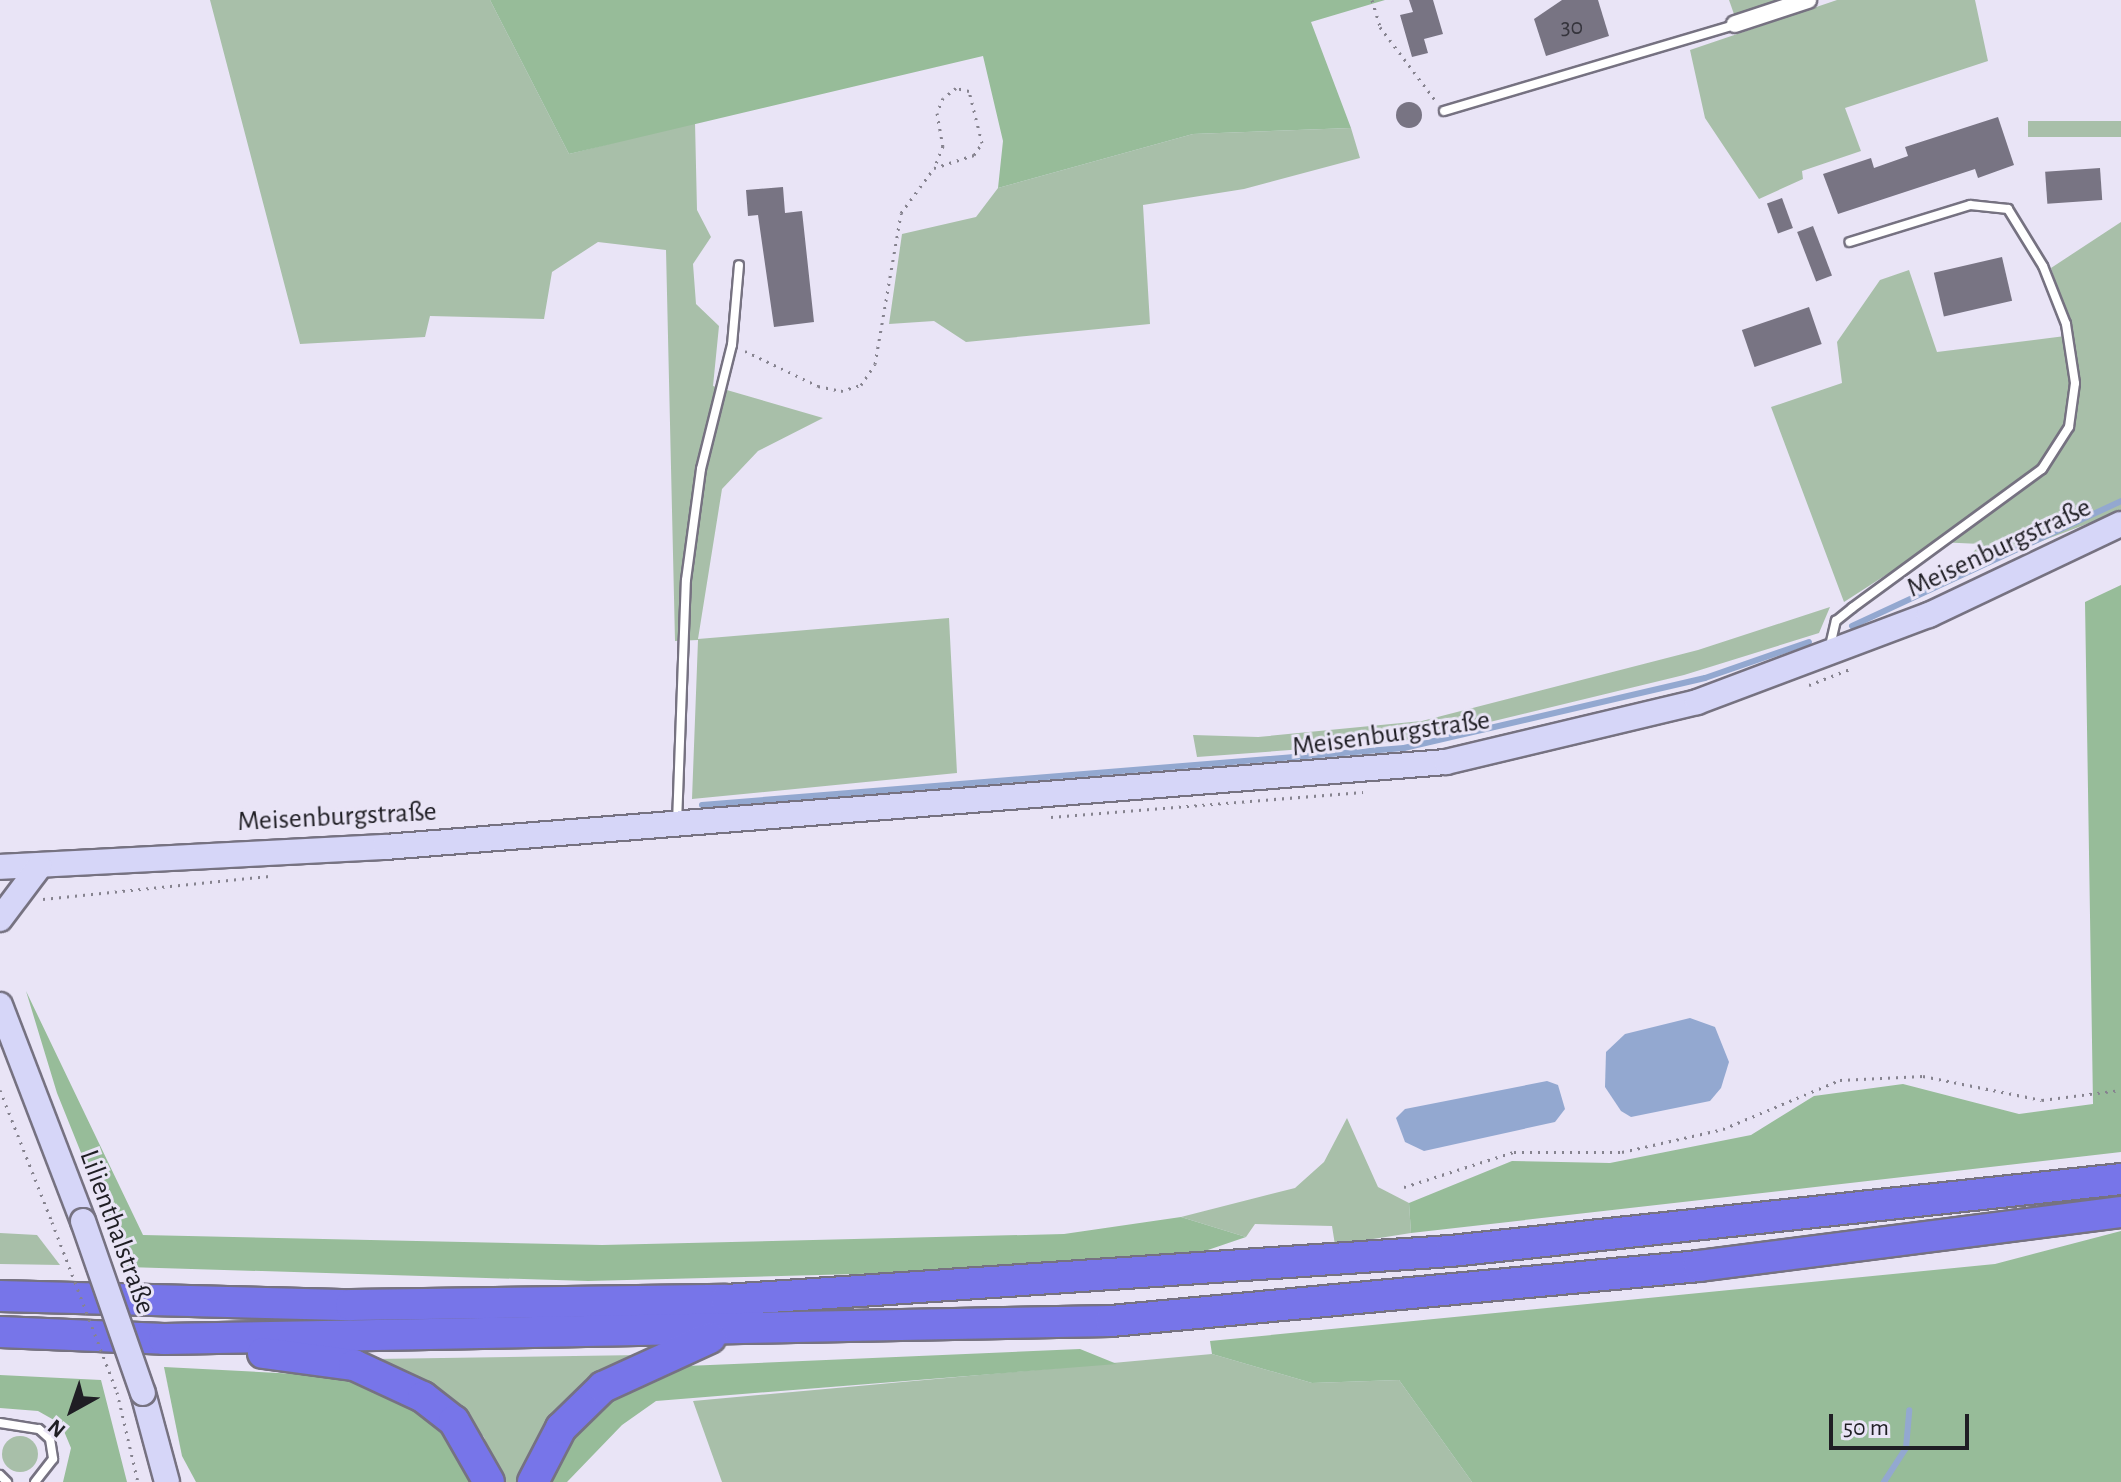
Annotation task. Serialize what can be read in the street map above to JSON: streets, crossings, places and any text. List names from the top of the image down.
{
  "streets": {
    "main road": ["Meisenburgstraße", "Lilienthalstraße"]
  },
  "house_numbers": ["30"],
  "scale_bar": "50 m",
  "north": "bottom left"
}
